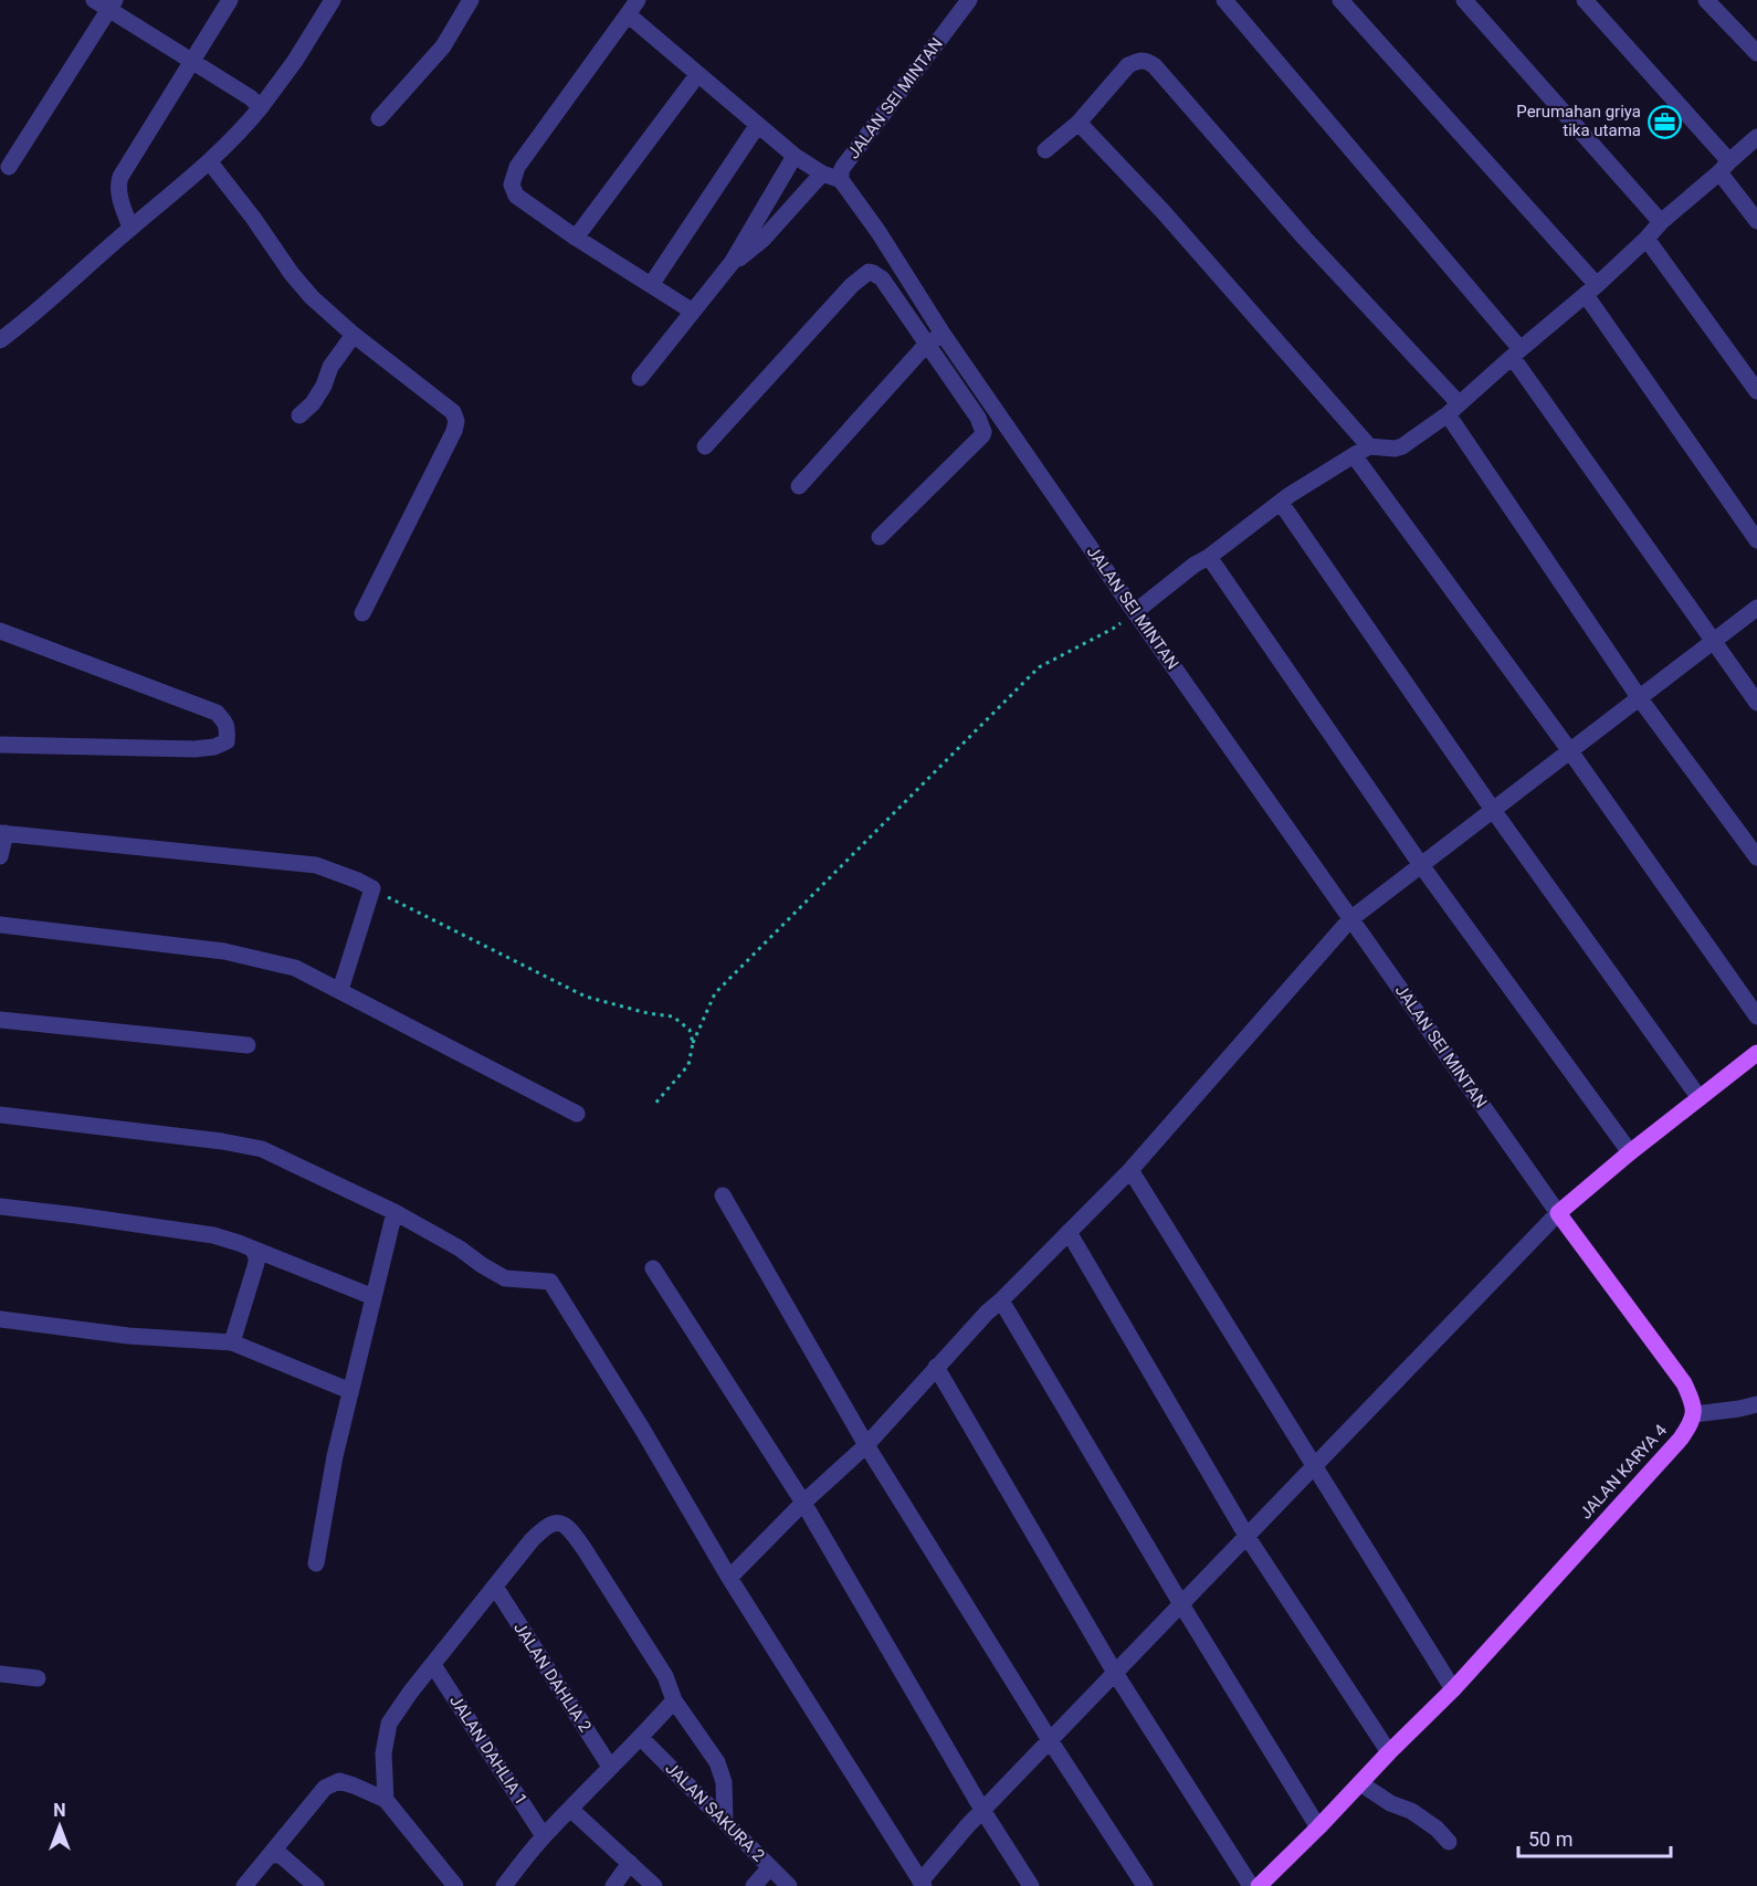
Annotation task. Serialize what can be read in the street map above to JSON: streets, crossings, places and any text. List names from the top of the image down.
{
  "streets": {
    "main road": ["JALAN KARYA 4"],
    "street": [
      "JALAN SEI MINTAN",
      "JALAN DAHLIA 2",
      "JALAN DAHLIA 1",
      "JALAN SAKURA 2"
    ]
  },
  "places": {
    "office": ["Perumahan griya tika utama"]
  },
  "scale_bar": "50 m",
  "north": "top"
}
